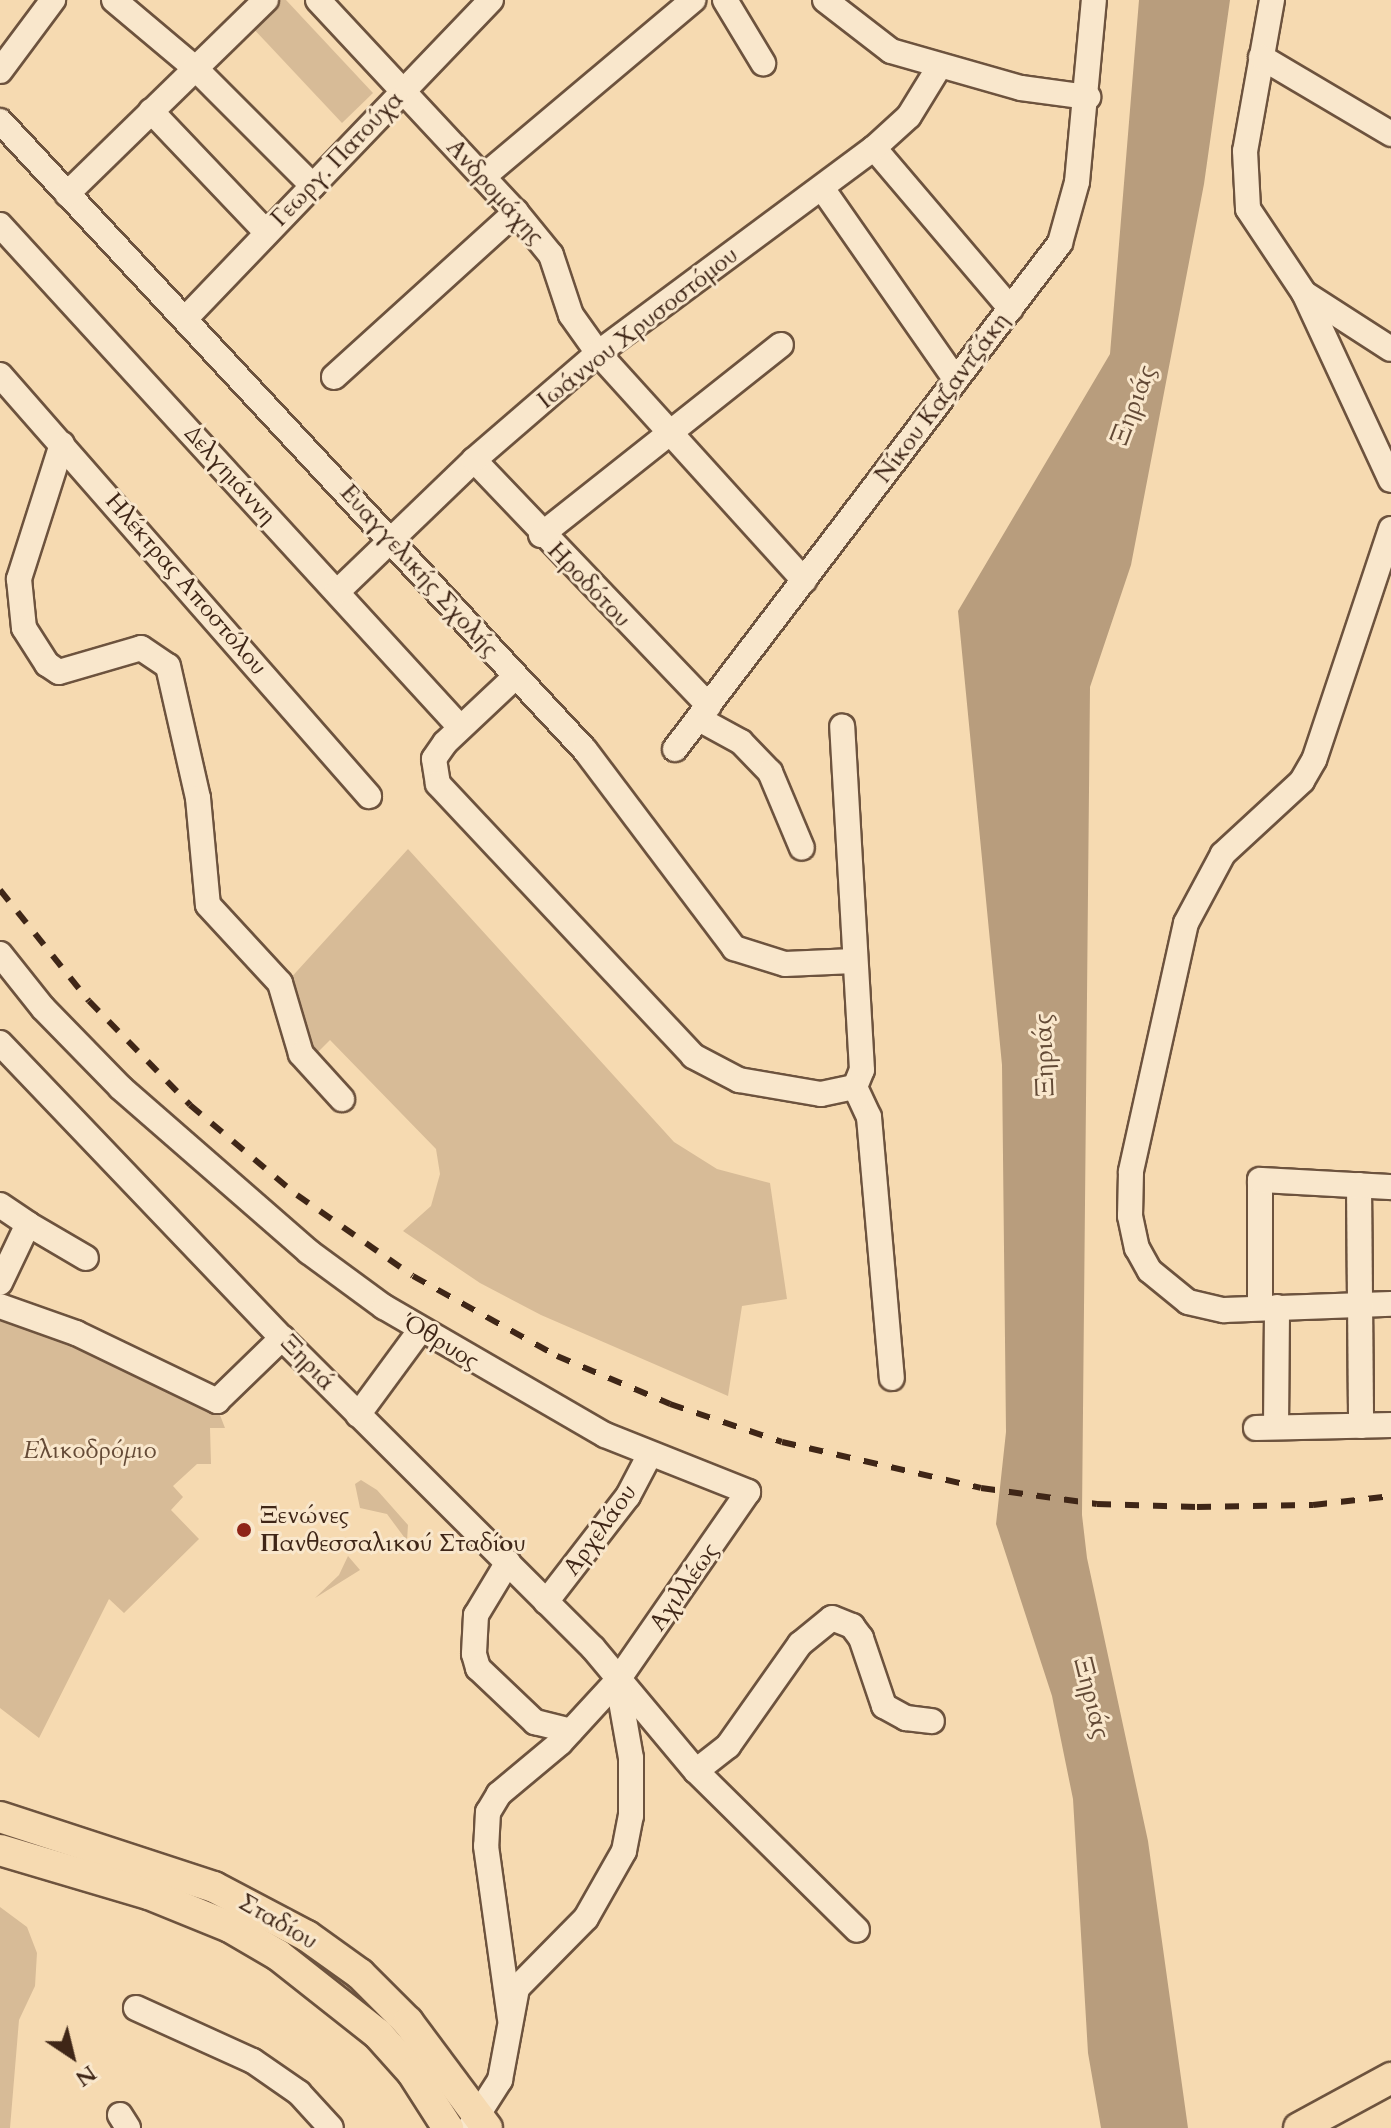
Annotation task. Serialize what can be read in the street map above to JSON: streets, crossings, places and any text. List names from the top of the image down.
{
  "streets": {
    "main road": ["Σταδίου"],
    "street": [
      "Γεωργ. Πατούχα",
      "Ανδρομάχης",
      "Ιωάννου Χρυσοστόμου",
      "Νίκου Καζαντζάκη",
      "Δελγηιάννη",
      "Ευαγγελικής Σχολής",
      "Ηλέκτρας Αποστόλου",
      "Ηροδότου",
      "Όθρυος",
      "Ξηριά",
      "Αρχελάου",
      "Αχιλλέως"
    ]
  },
  "crossings": [
    ["Γεωργ. Πατούχα", "Ανδρομάχης"],
    ["Γεωργ. Πατούχα", "Ευαγγελικής Σχολής"],
    ["Ανδρομάχης", "Ιωάννου Χρυσοστόμου"],
    ["Ανδρομάχης", "Νίκου Καζαντζάκη"],
    ["Ιωάννου Χρυσοστόμου", "Δελγηιάννη"],
    ["Ιωάννου Χρυσοστόμου", "Ευαγγελικής Σχολής"],
    ["Ιωάννου Χρυσοστόμου", "Ηροδότου"],
    ["Νίκου Καζαντζάκη", "Ηροδότου"],
    ["Όθρυος", "Αρχελάου"],
    ["Όθρυος", "Αχιλλέως"],
    ["Ξηριά", "Αρχελάου"],
    ["Ξηριά", "Αχιλλέως"]
  ],
  "water": ["Ξηριάς"],
  "parks": ["Ελικοδρόμιο"],
  "places": ["Ξενώνες Πανθεσσαλικού Σταδίου"],
  "north": "bottom right"
}
